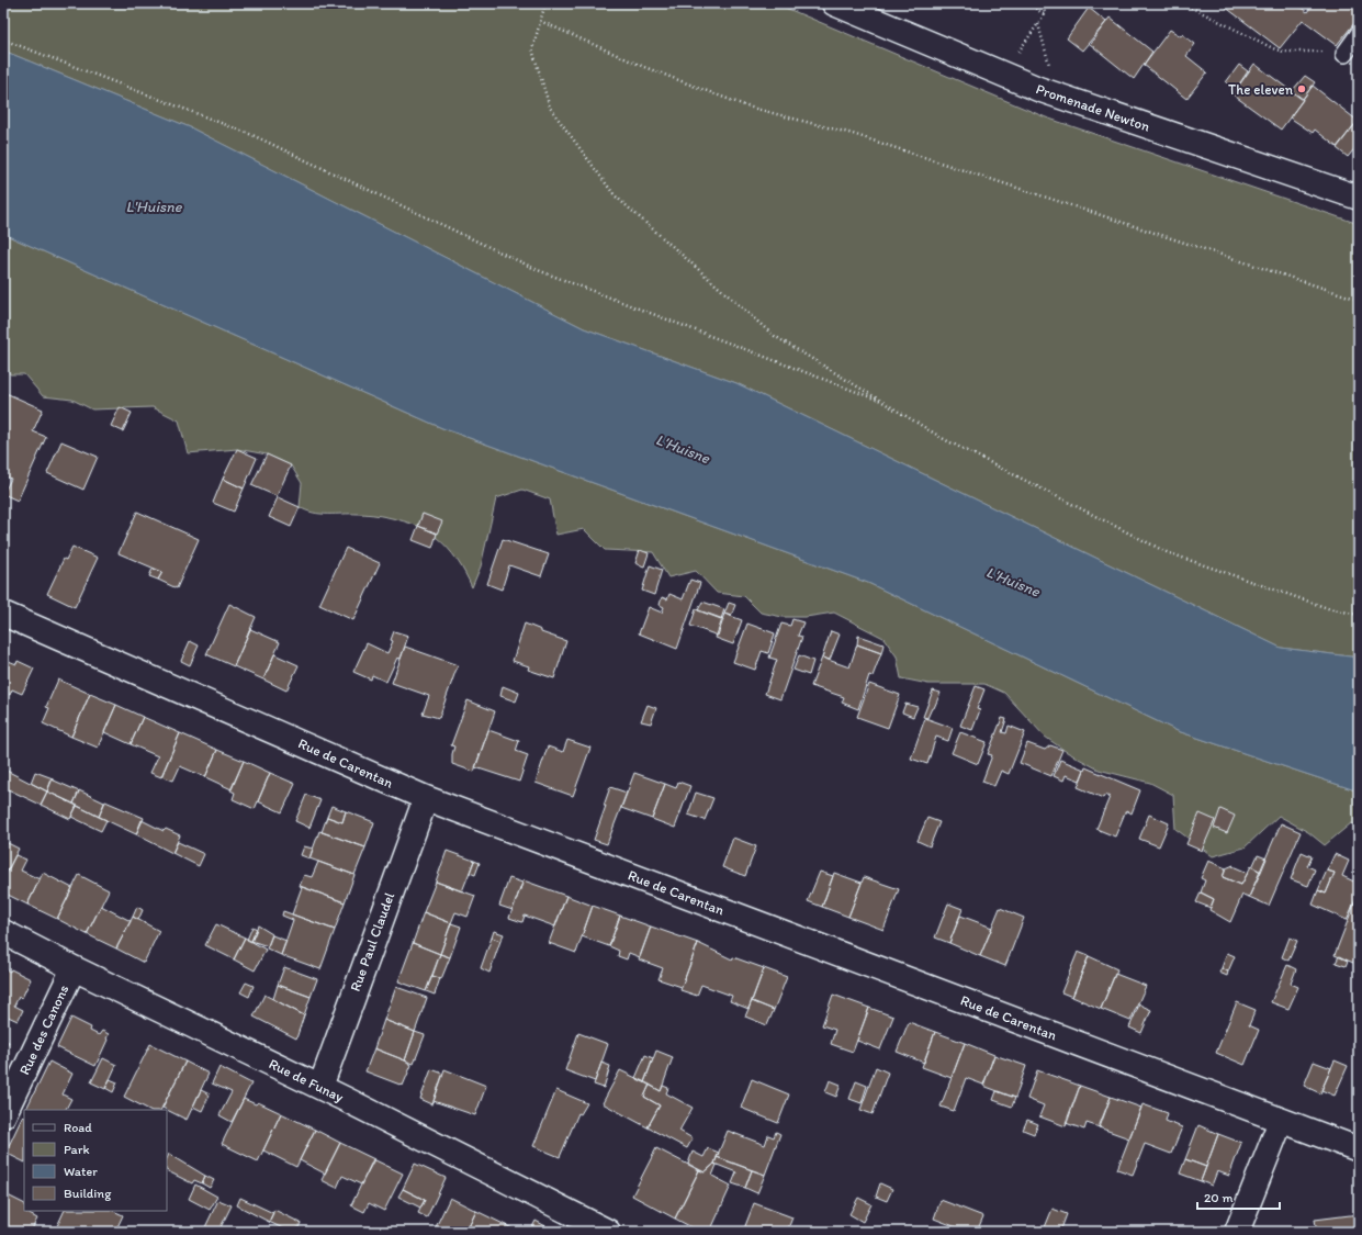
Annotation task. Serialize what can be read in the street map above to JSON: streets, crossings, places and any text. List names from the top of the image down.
{
  "streets": {
    "street": [
      "Promenade Newton",
      "Rue de Carentan",
      "Rue Paul Claudel",
      "Rue des Canons",
      "Rue de Funay"
    ]
  },
  "crossings": [
    ["Rue de Carentan", "Rue Paul Claudel"],
    ["Rue Paul Claudel", "Rue de Funay"],
    ["Rue des Canons", "Rue de Funay"]
  ],
  "water": ["L'Huisne"],
  "places": ["The eleven"],
  "legend": [
    "Road",
    "Park",
    "Water",
    "Building"
  ],
  "scale_bar": "20 m"
}
